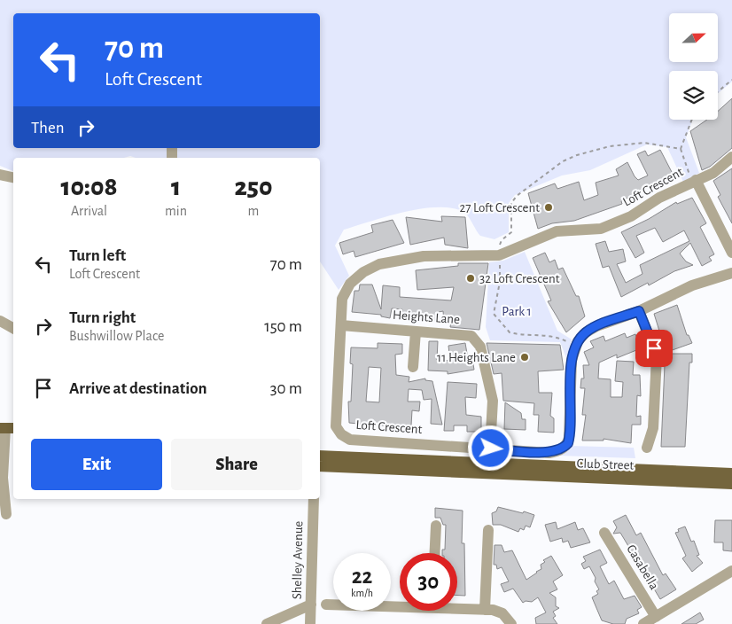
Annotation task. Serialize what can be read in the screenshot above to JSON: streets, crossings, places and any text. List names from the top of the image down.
{
  "streets": {
    "main road": ["Club Street"],
    "street": [
      "Loft Crescent",
      "Heights Lane",
      "Shelley Avenue",
      "Casabella"
    ]
  },
  "crossings": [
    ["Loft Crescent", "Heights Lane"]
  ],
  "parks": ["Park 1"],
  "places": ["27 Loft Crescent", "32 Loft Crescent", "11 Heights Lane"],
  "north": "right",
  "page": {
    "turn": ["70 m", "Loft Crescent"],
    "then": "Then",
    "eta": [
      "10:08",
      "Arrival",
      "1",
      "min",
      "250",
      "m"
    ],
    "list": [
      {
        "name": "Turn left",
        "note": "Loft Crescent",
        "value": "70 m"
      },
      {
        "name": "Turn right",
        "note": "Bushwillow Place",
        "value": "150 m"
      },
      {
        "name": "Arrive at destination",
        "value": "30 m"
      }
    ],
    "buttons": ["Exit", "Share"],
    "speed": "22 km/h",
    "limit": "30"
  }
}
